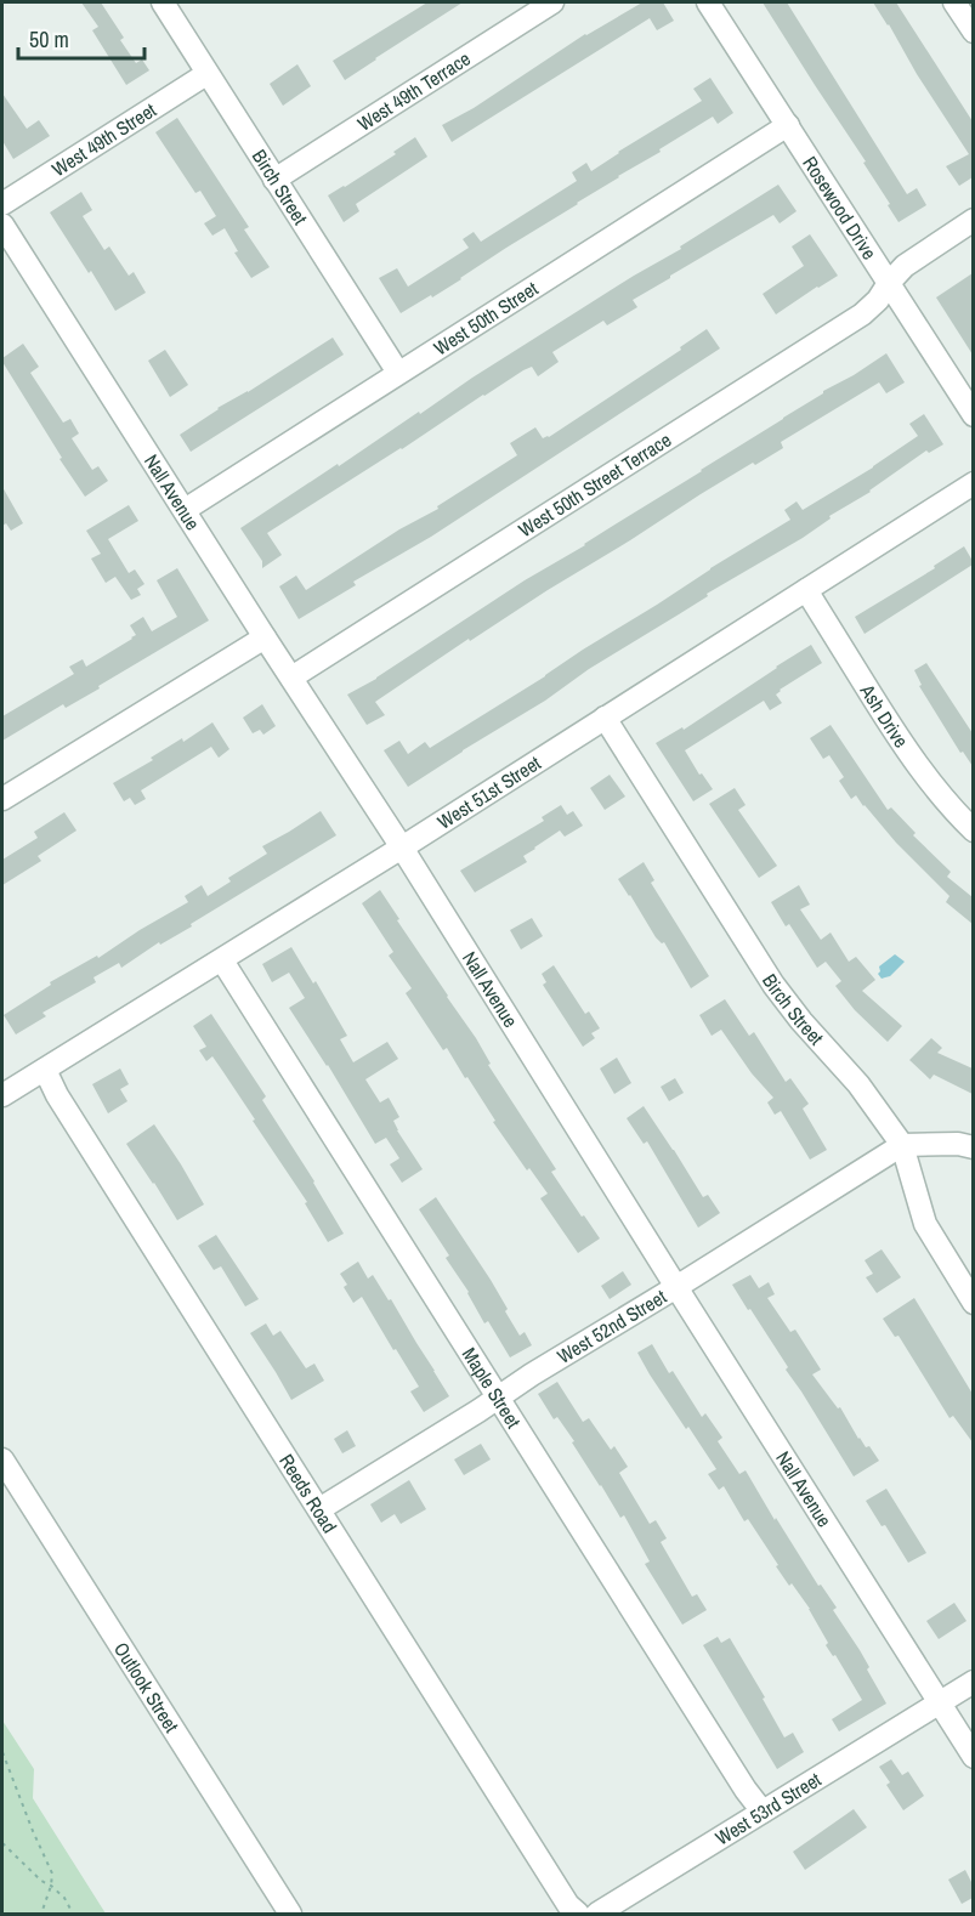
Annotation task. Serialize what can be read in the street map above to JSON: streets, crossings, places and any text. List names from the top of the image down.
{
  "streets": {
    "street": [
      "West 49th Terrace",
      "West 49th Street",
      "Birch Street",
      "Rosewood Drive",
      "West 50th Street",
      "West 50th Street Terrace",
      "Nall Avenue",
      "Ash Drive",
      "West 51st Street",
      "West 52nd Street",
      "Maple Street",
      "Reeds Road",
      "Outlook Street",
      "West 53rd Street"
    ]
  },
  "crossings": [
    ["West 49th Terrace", "Birch Street"],
    ["West 49th Street", "Birch Street"],
    ["Birch Street", "West 50th Street"],
    ["Birch Street", "West 51st Street"],
    ["Birch Street", "West 52nd Street"],
    ["Rosewood Drive", "West 50th Street"],
    ["Rosewood Drive", "West 50th Street Terrace"],
    ["West 50th Street", "Nall Avenue"],
    ["West 50th Street Terrace", "Nall Avenue"],
    ["Nall Avenue", "West 51st Street"],
    ["Nall Avenue", "West 52nd Street"],
    ["Nall Avenue", "West 53rd Street"],
    ["Ash Drive", "West 51st Street"],
    ["West 51st Street", "Maple Street"],
    ["West 51st Street", "Reeds Road"],
    ["West 52nd Street", "Maple Street"],
    ["West 52nd Street", "Reeds Road"],
    ["Maple Street", "West 53rd Street"]
  ],
  "scale_bar": "50 m"
}
